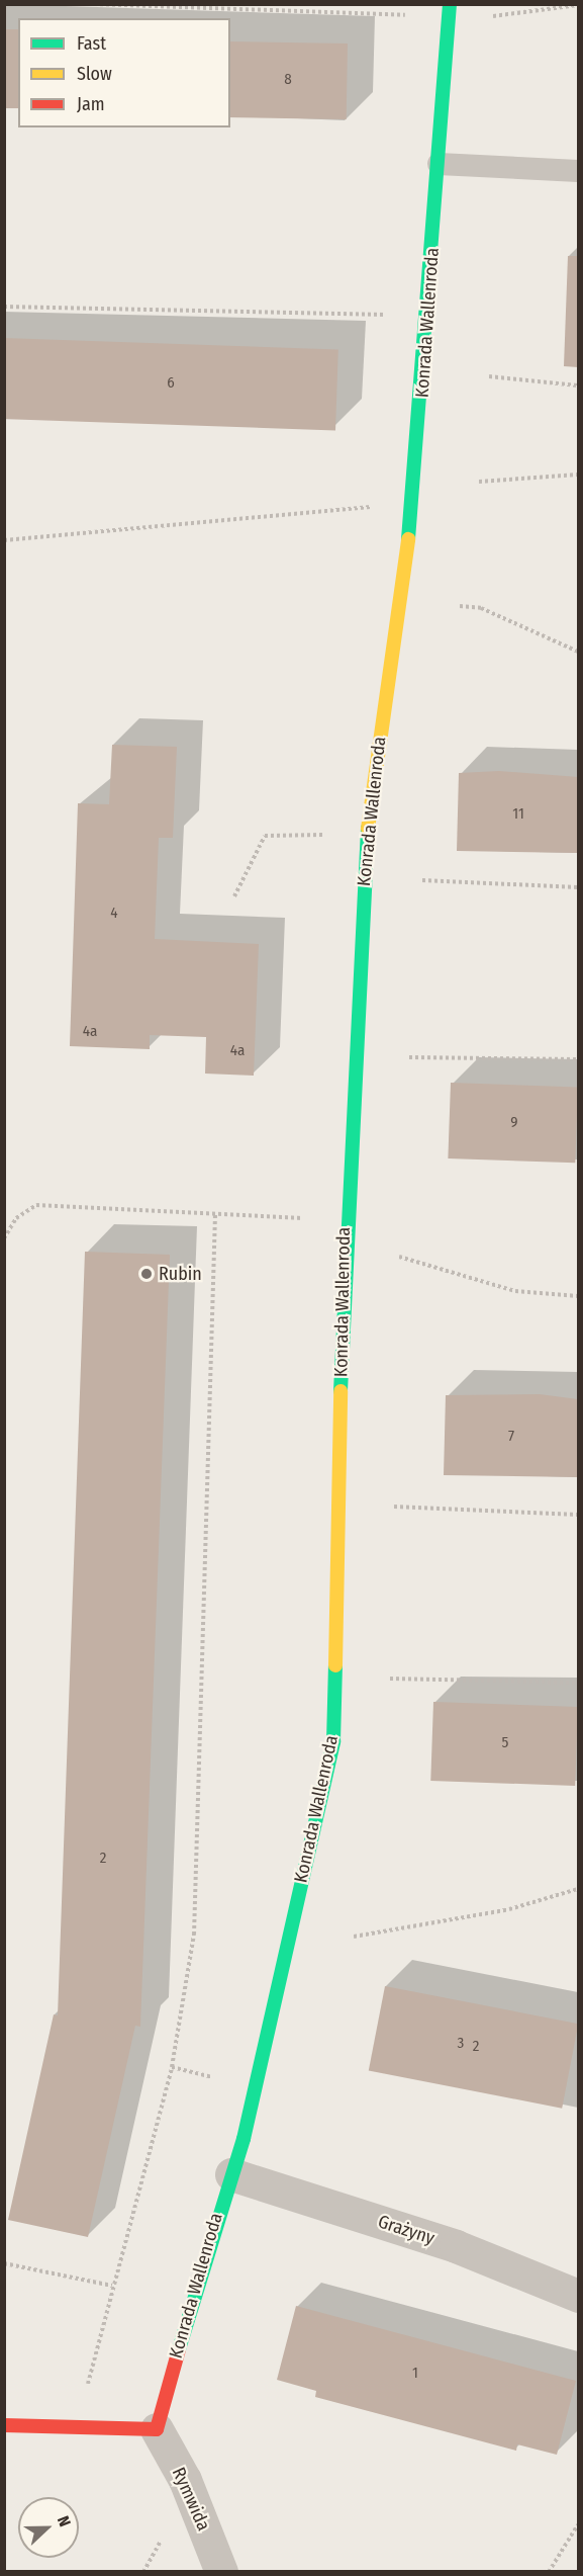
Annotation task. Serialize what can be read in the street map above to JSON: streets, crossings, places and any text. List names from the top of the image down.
{
  "streets": {
    "street": ["Konrada Wallenroda", "Grażyny", "Rymwida"]
  },
  "crossings": [
    ["Konrada Wallenroda", "Grażyny"],
    ["Konrada Wallenroda", "Rymwida"]
  ],
  "places": ["Rubin"],
  "house_numbers": [
    "8",
    "6",
    "11",
    "4",
    "4a",
    "4a",
    "9",
    "7",
    "5",
    "2",
    "3",
    "2",
    "1"
  ],
  "legend": ["Fast", "Slow", "Jam"],
  "north": "right"
}
